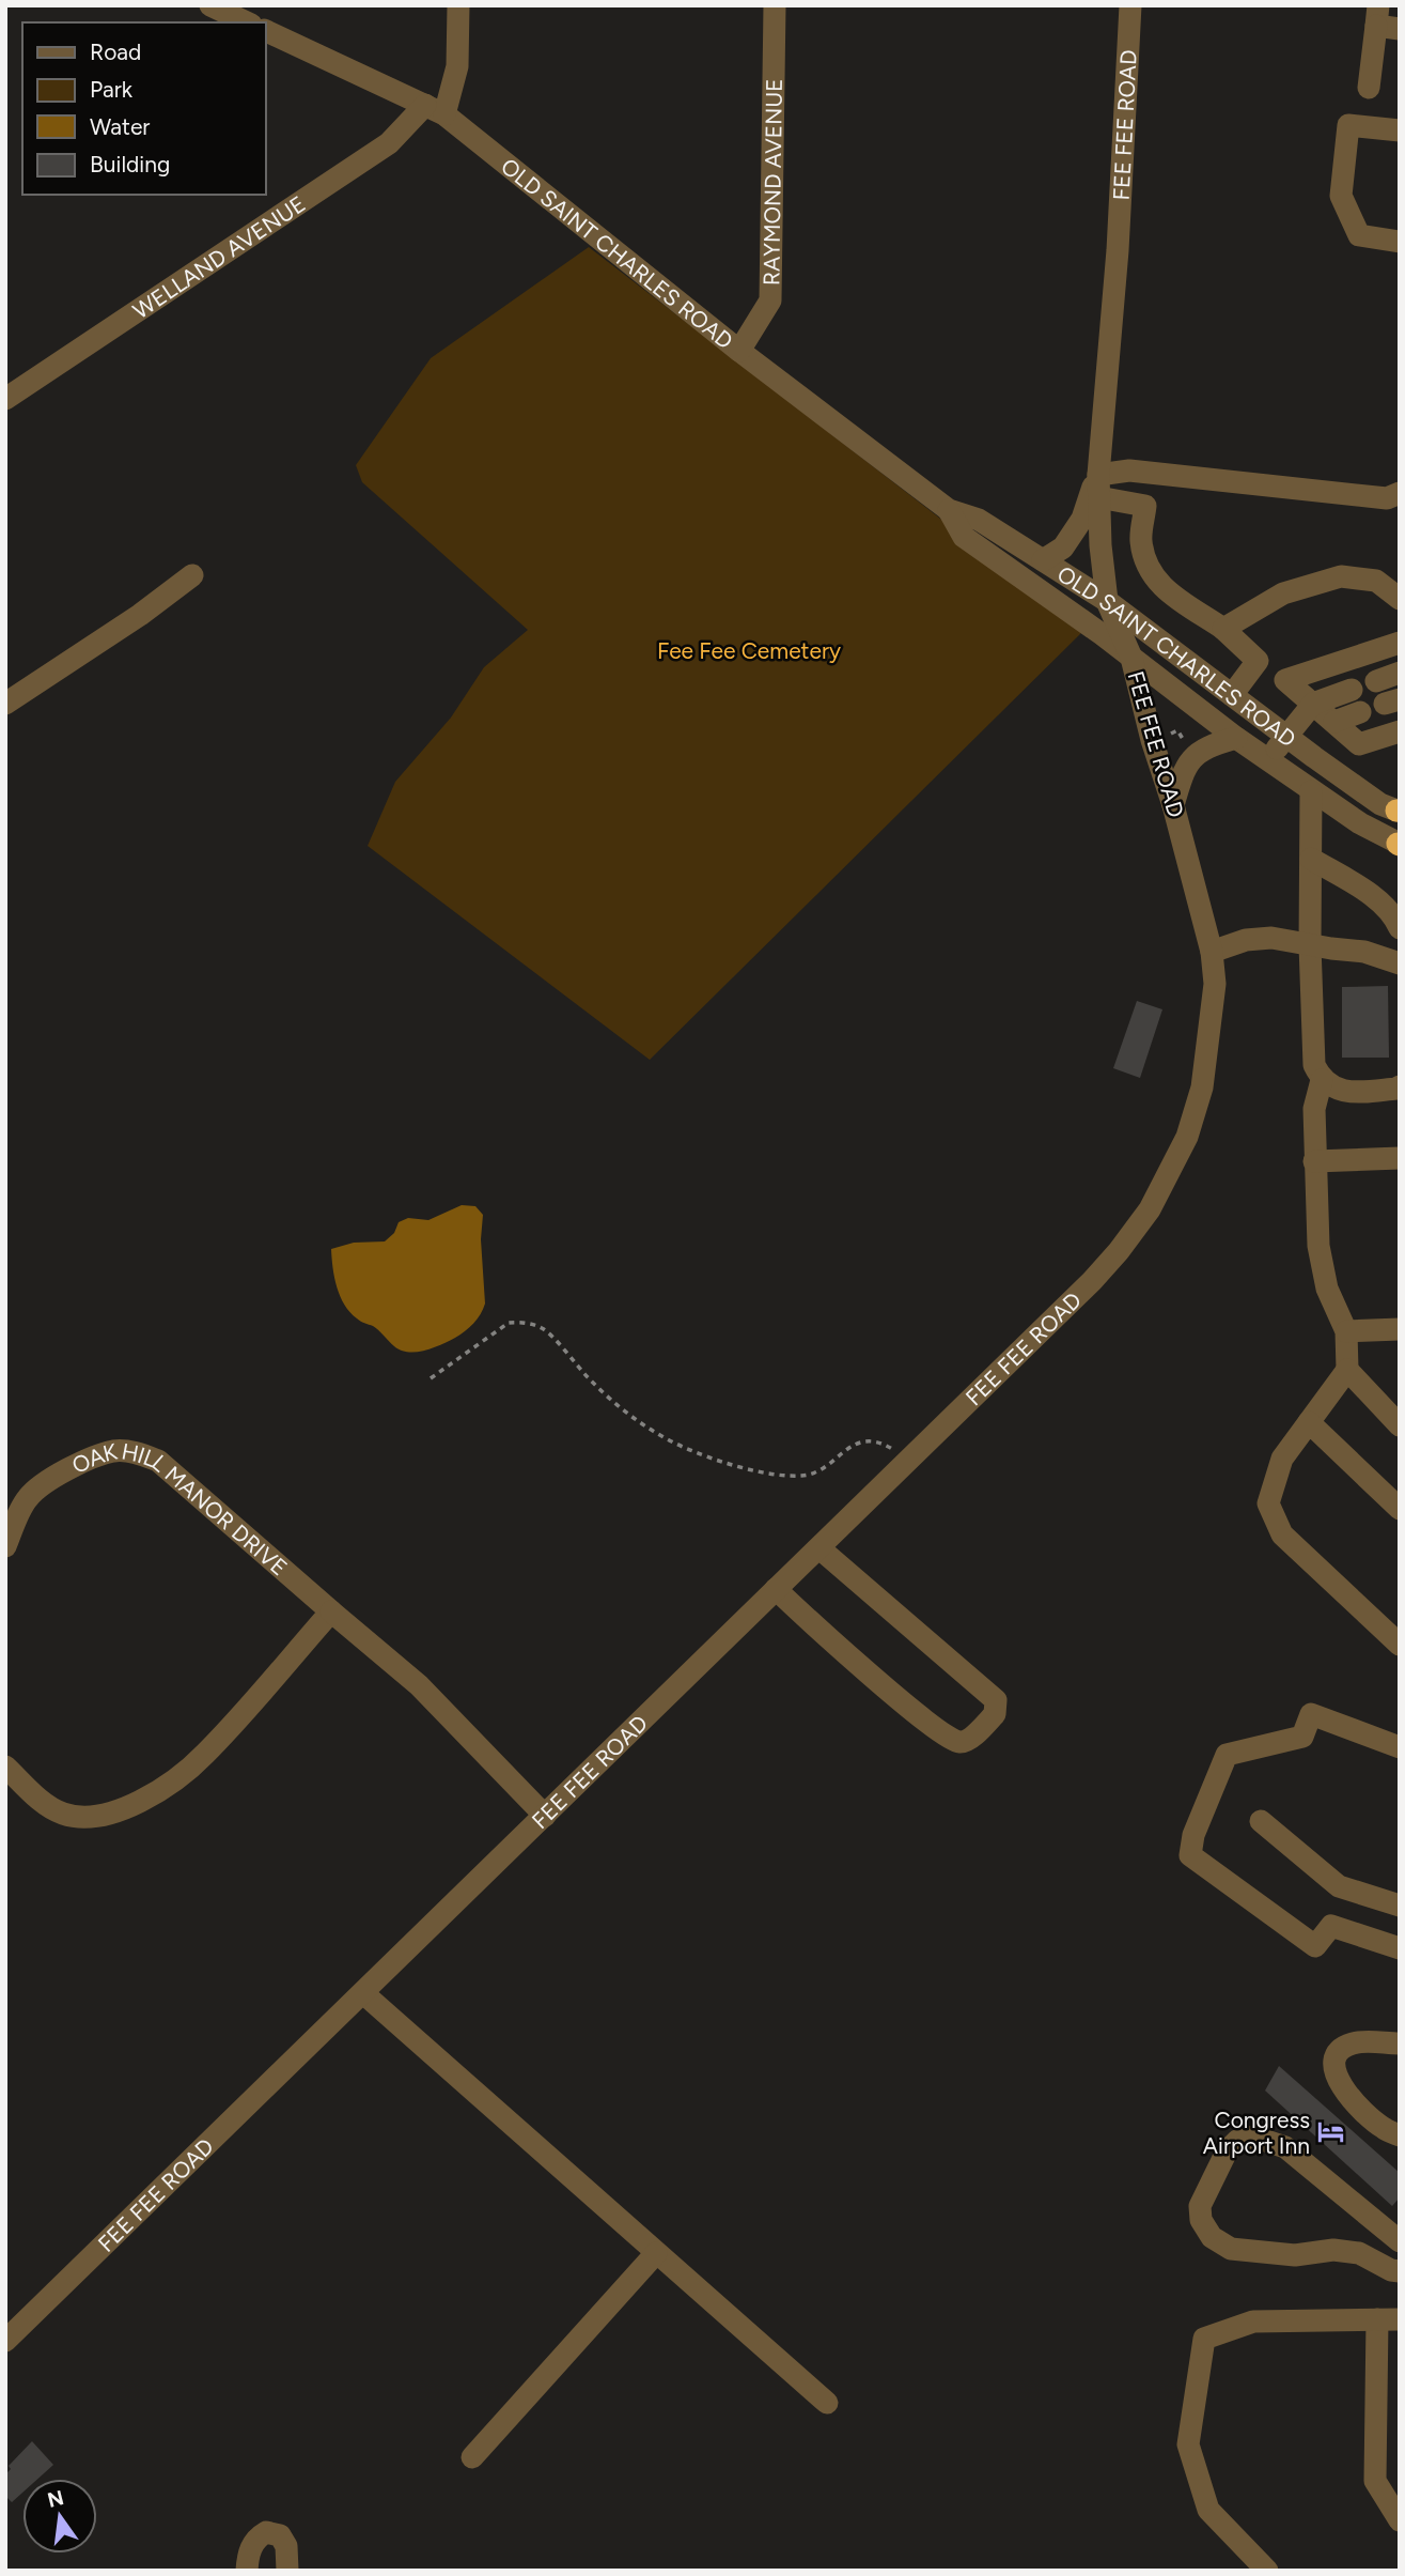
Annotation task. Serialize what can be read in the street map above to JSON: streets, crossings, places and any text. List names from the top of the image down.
{
  "streets": {
    "street": [
      "FEE FEE ROAD",
      "RAYMOND AVENUE",
      "OLD SAINT CHARLES ROAD",
      "WELLAND AVENUE",
      "OAK HILL MANOR DRIVE"
    ]
  },
  "crossings": [
    ["FEE FEE ROAD", "OLD SAINT CHARLES ROAD"],
    ["FEE FEE ROAD", "OAK HILL MANOR DRIVE"],
    ["RAYMOND AVENUE", "OLD SAINT CHARLES ROAD"],
    ["OLD SAINT CHARLES ROAD", "WELLAND AVENUE"]
  ],
  "parks": ["Fee Fee Cemetery"],
  "places": {
    "hotel": ["Congress Airport Inn"]
  },
  "legend": [
    "Road",
    "Park",
    "Water",
    "Building"
  ],
  "north": "top"
}
